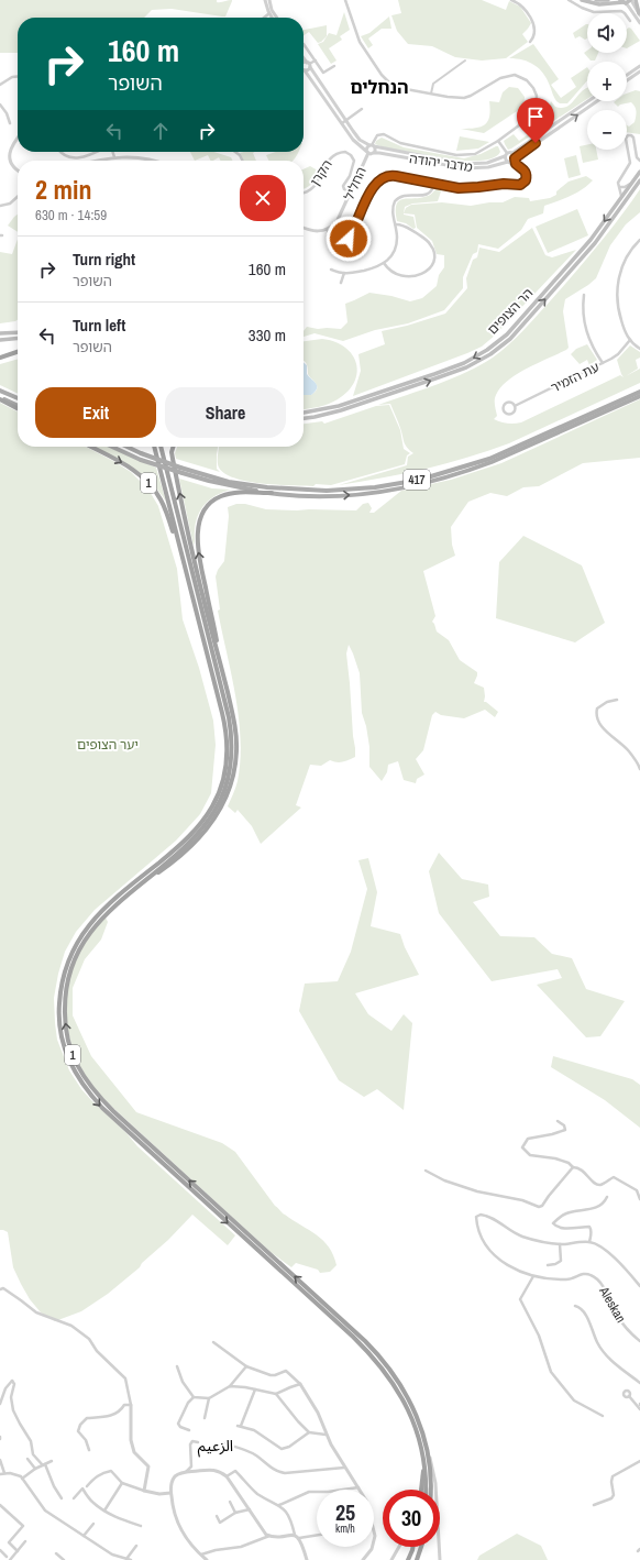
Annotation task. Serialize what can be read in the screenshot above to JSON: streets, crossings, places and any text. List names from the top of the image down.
{
  "streets": {
    "highway": ["1"],
    "main road": ["הר הצופים", "417"],
    "street": [
      "מדבר יהודה",
      "הקרן",
      "החליל",
      "עת הזמיר",
      "Aleskan"
    ]
  },
  "crossings": [
    ["מדבר יהודה", "החליל"],
    ["הקרן", "החליל"]
  ],
  "districts": ["הנחלים", "الزعيم"],
  "parks": ["יער הצופים"],
  "page": {
    "map_buttons": ["+", "−"],
    "turn": ["160 m", "השופר"],
    "heading": ["2 min", "630 m · 14:59"],
    "list": [
      {
        "name": "Turn right",
        "note": "השופר",
        "value": "160 m"
      },
      {
        "name": "Turn left",
        "note": "השופר",
        "value": "330 m"
      }
    ],
    "buttons": ["Exit", "Share"],
    "speed": "25 km/h",
    "limit": "30"
  }
}
